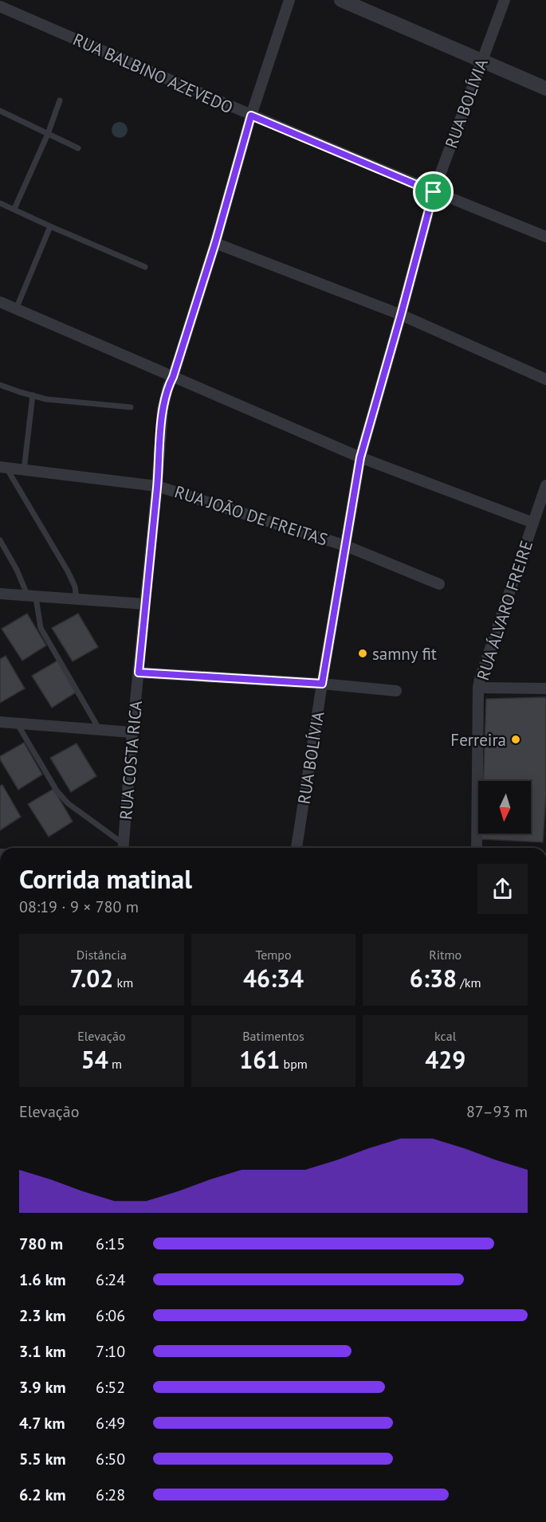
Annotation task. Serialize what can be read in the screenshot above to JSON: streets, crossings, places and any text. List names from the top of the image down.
{
  "streets": {
    "street": [
      "RUA BALBINO AZEVEDO",
      "RUA BOLÍVIA",
      "RUA JOÃO DE FREITAS",
      "RUA ÁLVARO FREIRE",
      "RUA COSTA RICA"
    ]
  },
  "crossings": [
    ["RUA BALBINO AZEVEDO", "RUA BOLÍVIA"],
    ["RUA BALBINO AZEVEDO", "RUA COSTA RICA"],
    ["RUA BOLÍVIA", "RUA JOÃO DE FREITAS"],
    ["RUA JOÃO DE FREITAS", "RUA COSTA RICA"]
  ],
  "places": ["samny fit", "Ferreira"],
  "north": "bottom",
  "page": {
    "heading": ["Corrida matinal", "08:19 · 9 × 780 m"],
    "stats": [
      ["Distância", "7.02 km"],
      ["Tempo", "46:34"],
      ["Ritmo", "6:38 /km"],
      ["Elevação", "54 m"],
      ["Batimentos", "161 bpm"],
      ["kcal", "429"]
    ],
    "chart": ["Elevação", "87–93 m"],
    "list": [
      {
        "name": "780 m",
        "note": "6:15"
      },
      {
        "name": "1.6 km",
        "note": "6:24"
      },
      {
        "name": "2.3 km",
        "note": "6:06"
      },
      {
        "name": "3.1 km",
        "note": "7:10"
      },
      {
        "name": "3.9 km",
        "note": "6:52"
      },
      {
        "name": "4.7 km",
        "note": "6:49"
      },
      {
        "name": "5.5 km",
        "note": "6:50"
      },
      {
        "name": "6.2 km",
        "note": "6:28"
      }
    ]
  }
}
